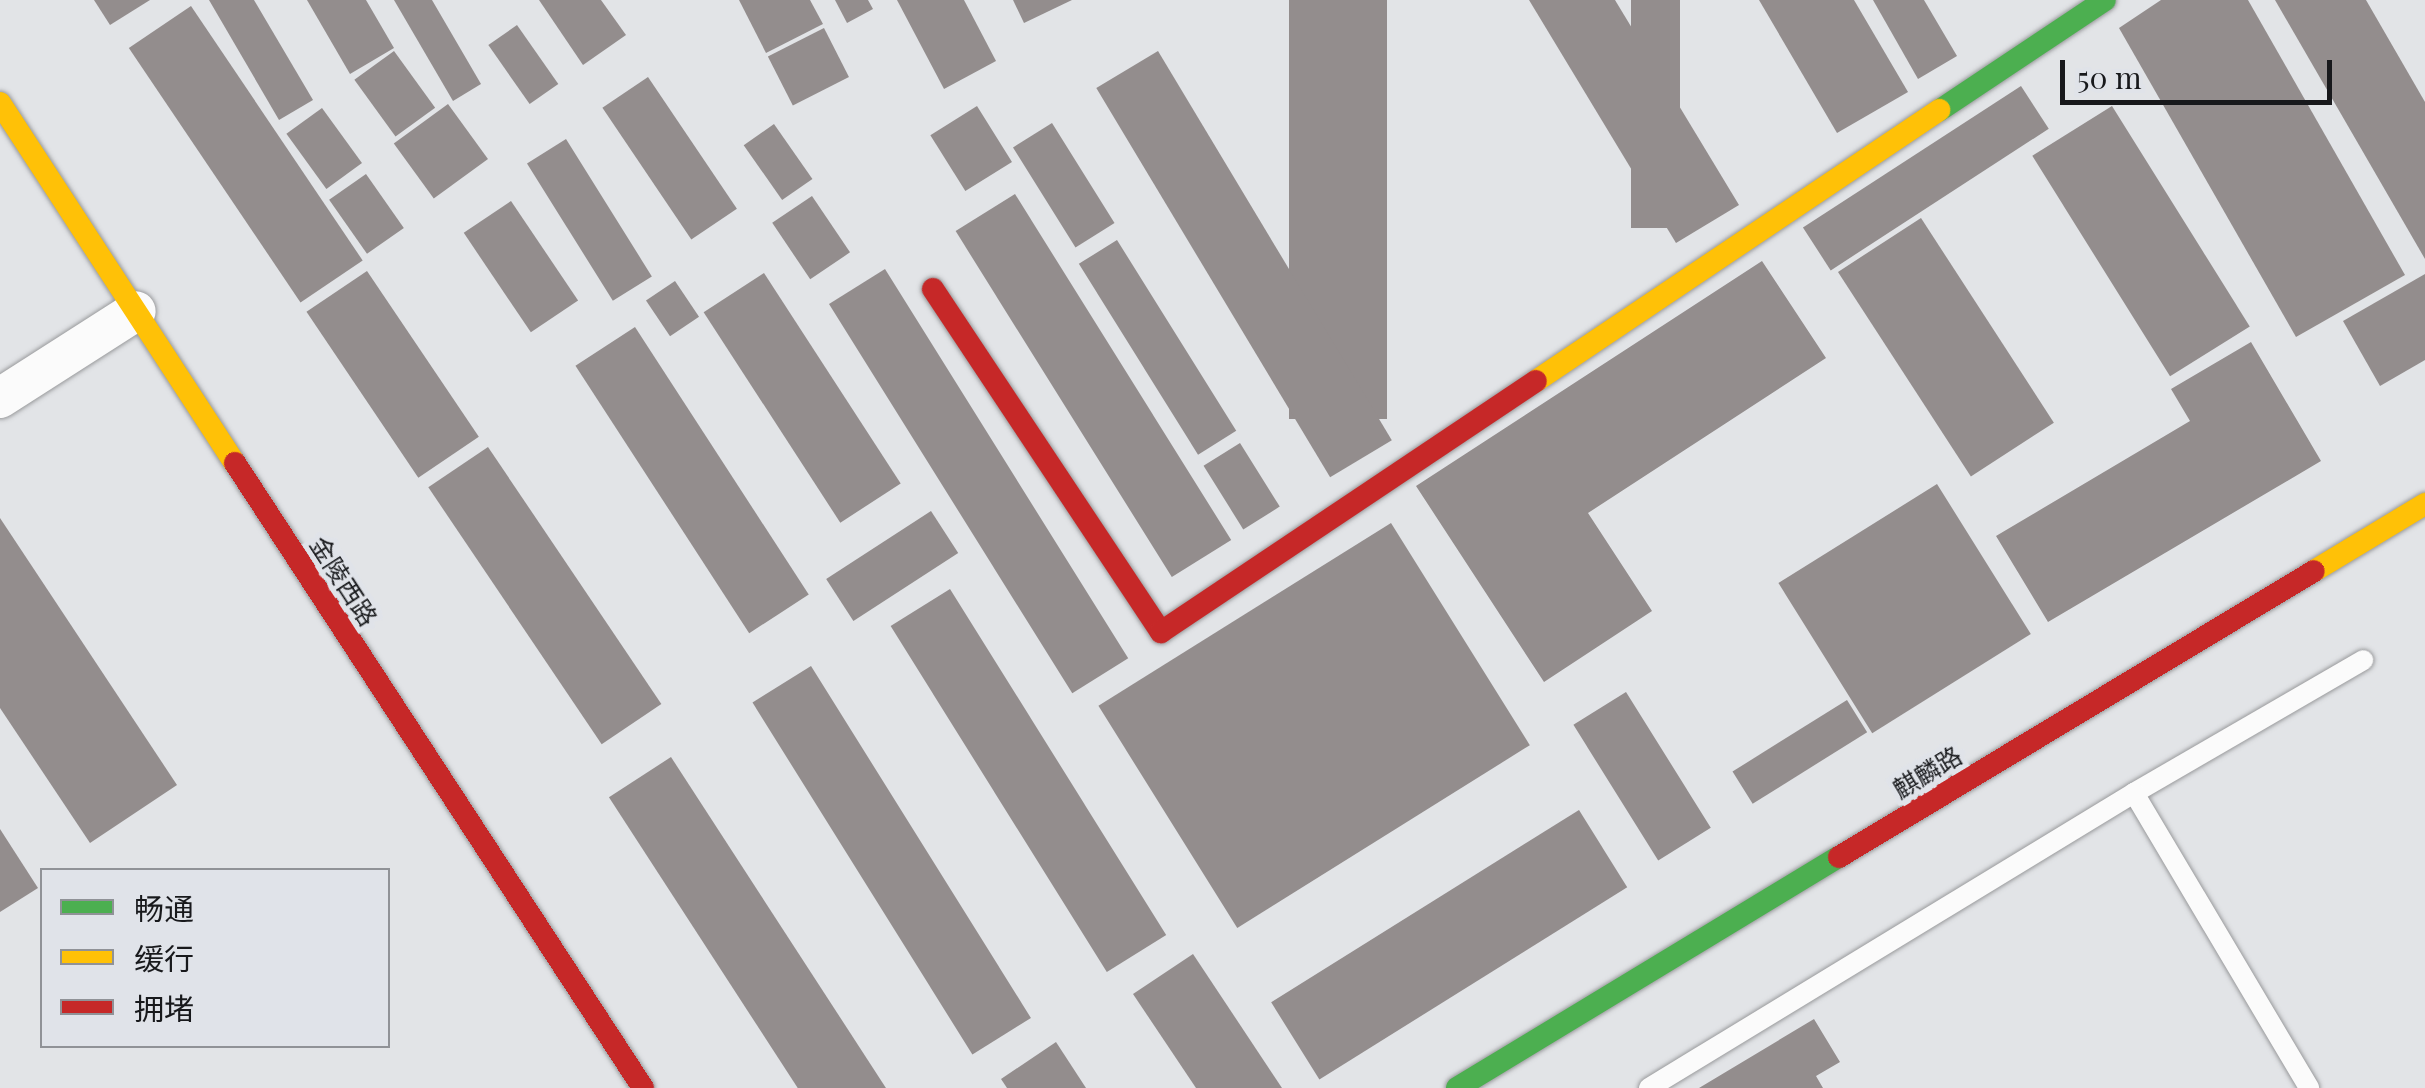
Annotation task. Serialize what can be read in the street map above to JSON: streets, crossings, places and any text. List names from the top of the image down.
{
  "streets": {
    "street": ["金陵西路", "麒麟路"]
  },
  "legend": ["畅通", "缓行", "拥堵"],
  "scale_bar": "50 m"
}
